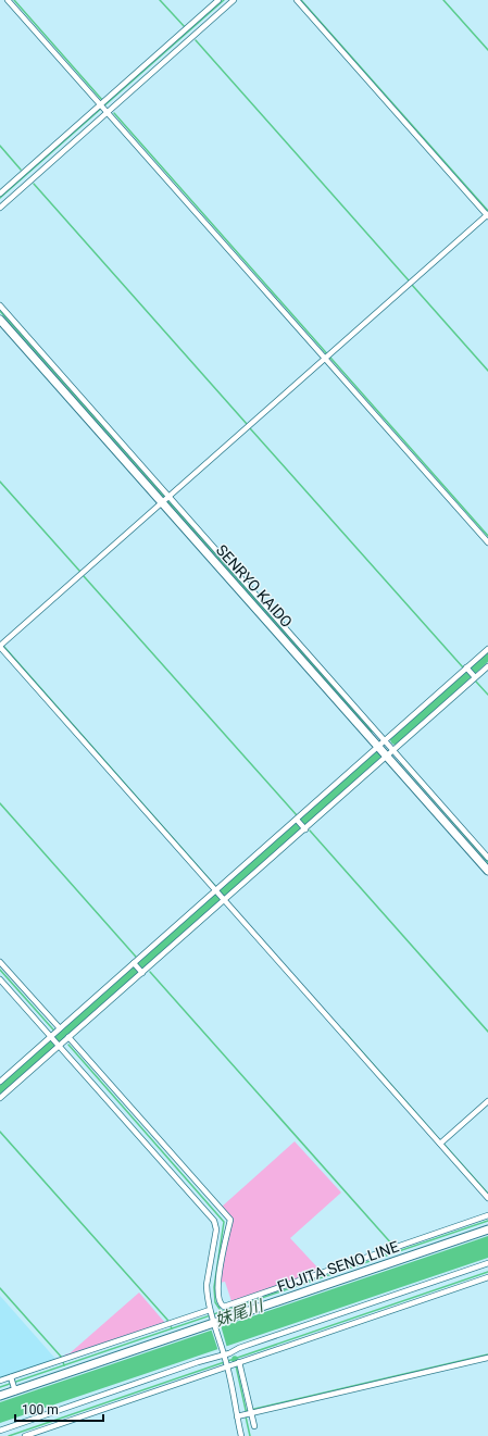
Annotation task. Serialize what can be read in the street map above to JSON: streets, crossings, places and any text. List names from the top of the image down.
{
  "streets": {
    "street": ["SENRYO KAIDO", "FUJITA SENO LINE"]
  },
  "water": ["妹尾川"],
  "scale_bar": "100 m"
}
